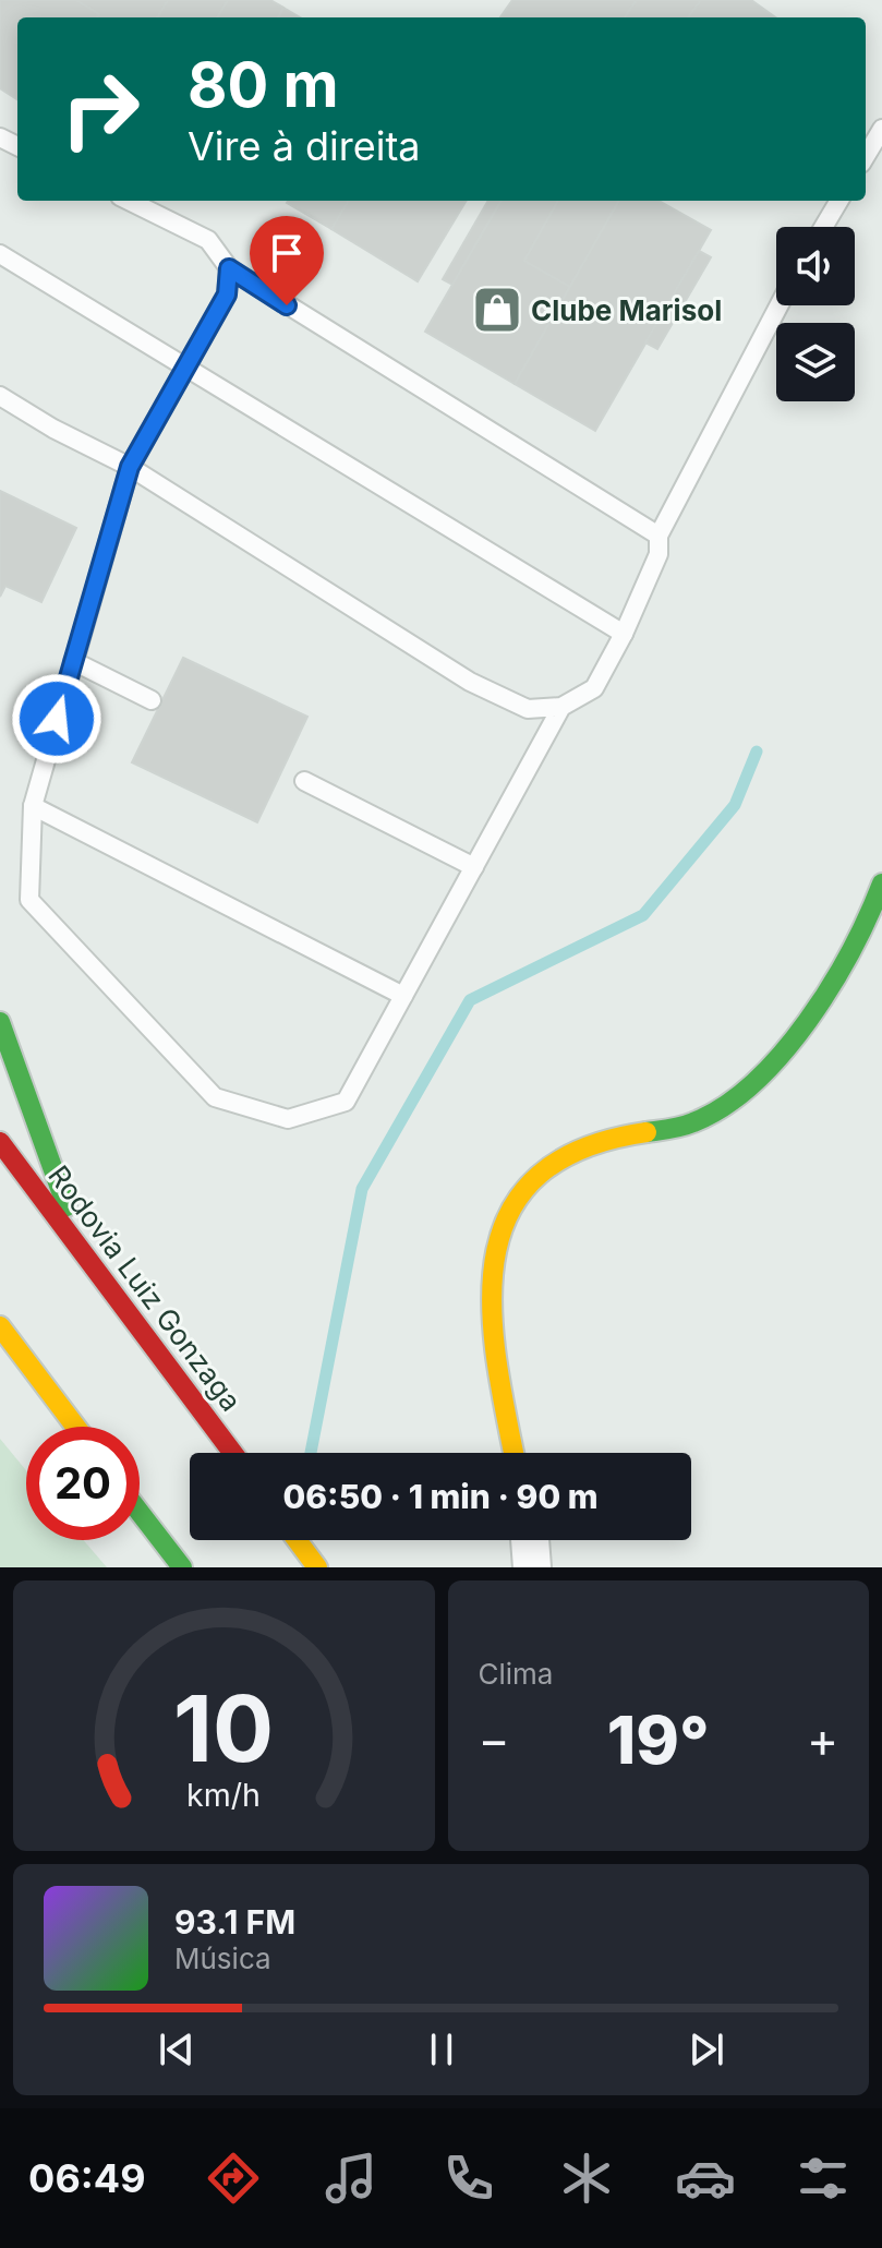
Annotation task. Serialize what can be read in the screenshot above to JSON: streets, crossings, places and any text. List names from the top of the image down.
{
  "streets": {
    "main road": ["Rodovia Luiz Gonzaga"]
  },
  "places": {
    "shop": ["Clube Marisol"]
  },
  "page": {
    "turn": ["80 m", "Vire à direita"],
    "limit": "20",
    "trip": "06:50 · 1 min · 90 m",
    "tile": "Clima",
    "heat": ["−", "19°", "+"],
    "song": ["93.1 FM", "Música"],
    "tabs": "06:49",
    "gauge": ["10", "km/h"]
  }
}
